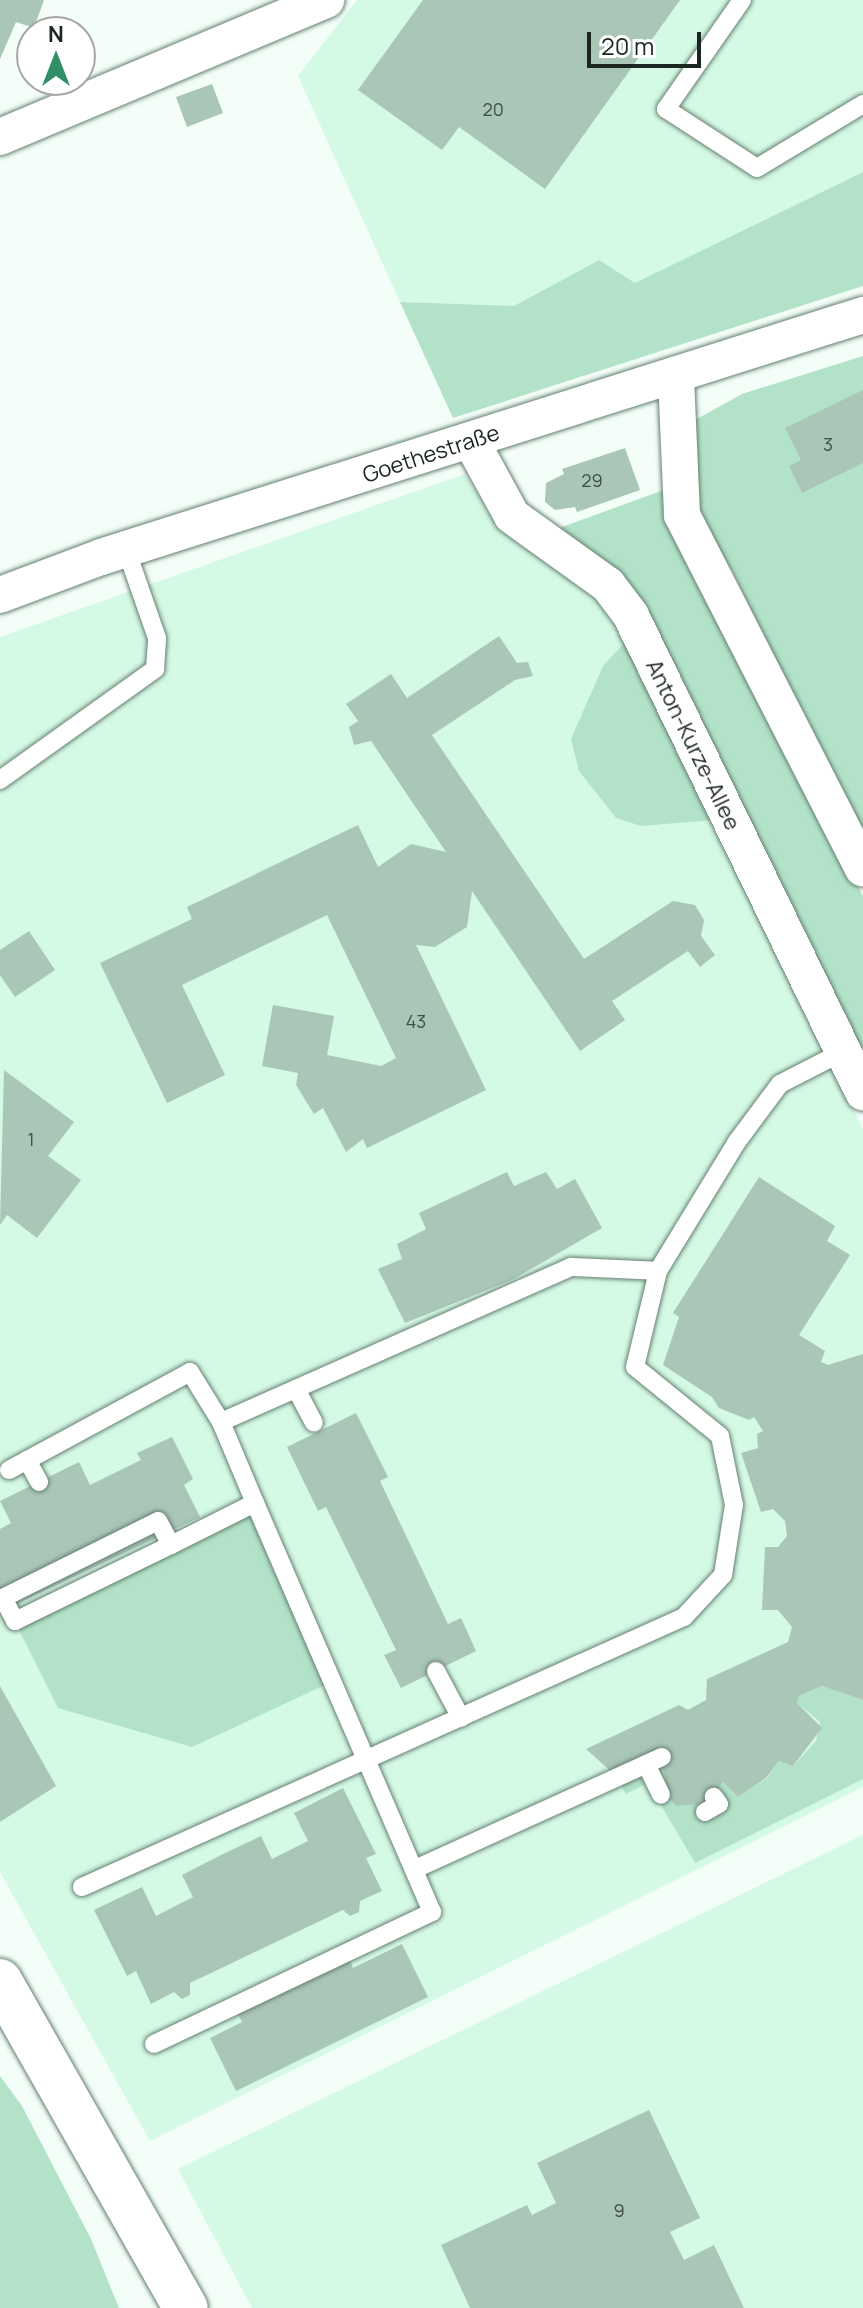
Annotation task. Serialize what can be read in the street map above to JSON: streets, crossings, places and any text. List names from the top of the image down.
{
  "streets": {
    "street": ["Goethestraße", "Anton-Kurze-Allee"]
  },
  "crossings": [
    ["Goethestraße", "Anton-Kurze-Allee"]
  ],
  "house_numbers": [
    "20",
    "3",
    "29",
    "43",
    "1",
    "9"
  ],
  "scale_bar": "20 m",
  "north": "top"
}
